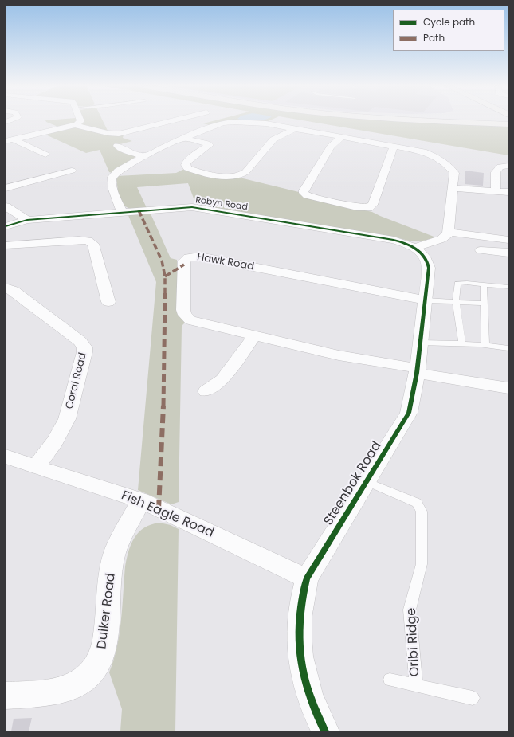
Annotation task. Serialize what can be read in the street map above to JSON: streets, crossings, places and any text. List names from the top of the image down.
{
  "streets": {
    "street": [
      "Robyn Road",
      "Hawk Road",
      "Coral Road",
      "Steenbok Road",
      "Fish Eagle Road",
      "Duiker Road"
    ],
    "lane": ["Oribi Ridge"]
  },
  "crossings": [
    ["Robyn Road", "Steenbok Road"],
    ["Hawk Road", "Steenbok Road"],
    ["Coral Road", "Fish Eagle Road"],
    ["Steenbok Road", "Fish Eagle Road"],
    ["Steenbok Road", "Oribi Ridge"],
    ["Fish Eagle Road", "Duiker Road"]
  ],
  "legend": ["Cycle path", "Path"]
}
